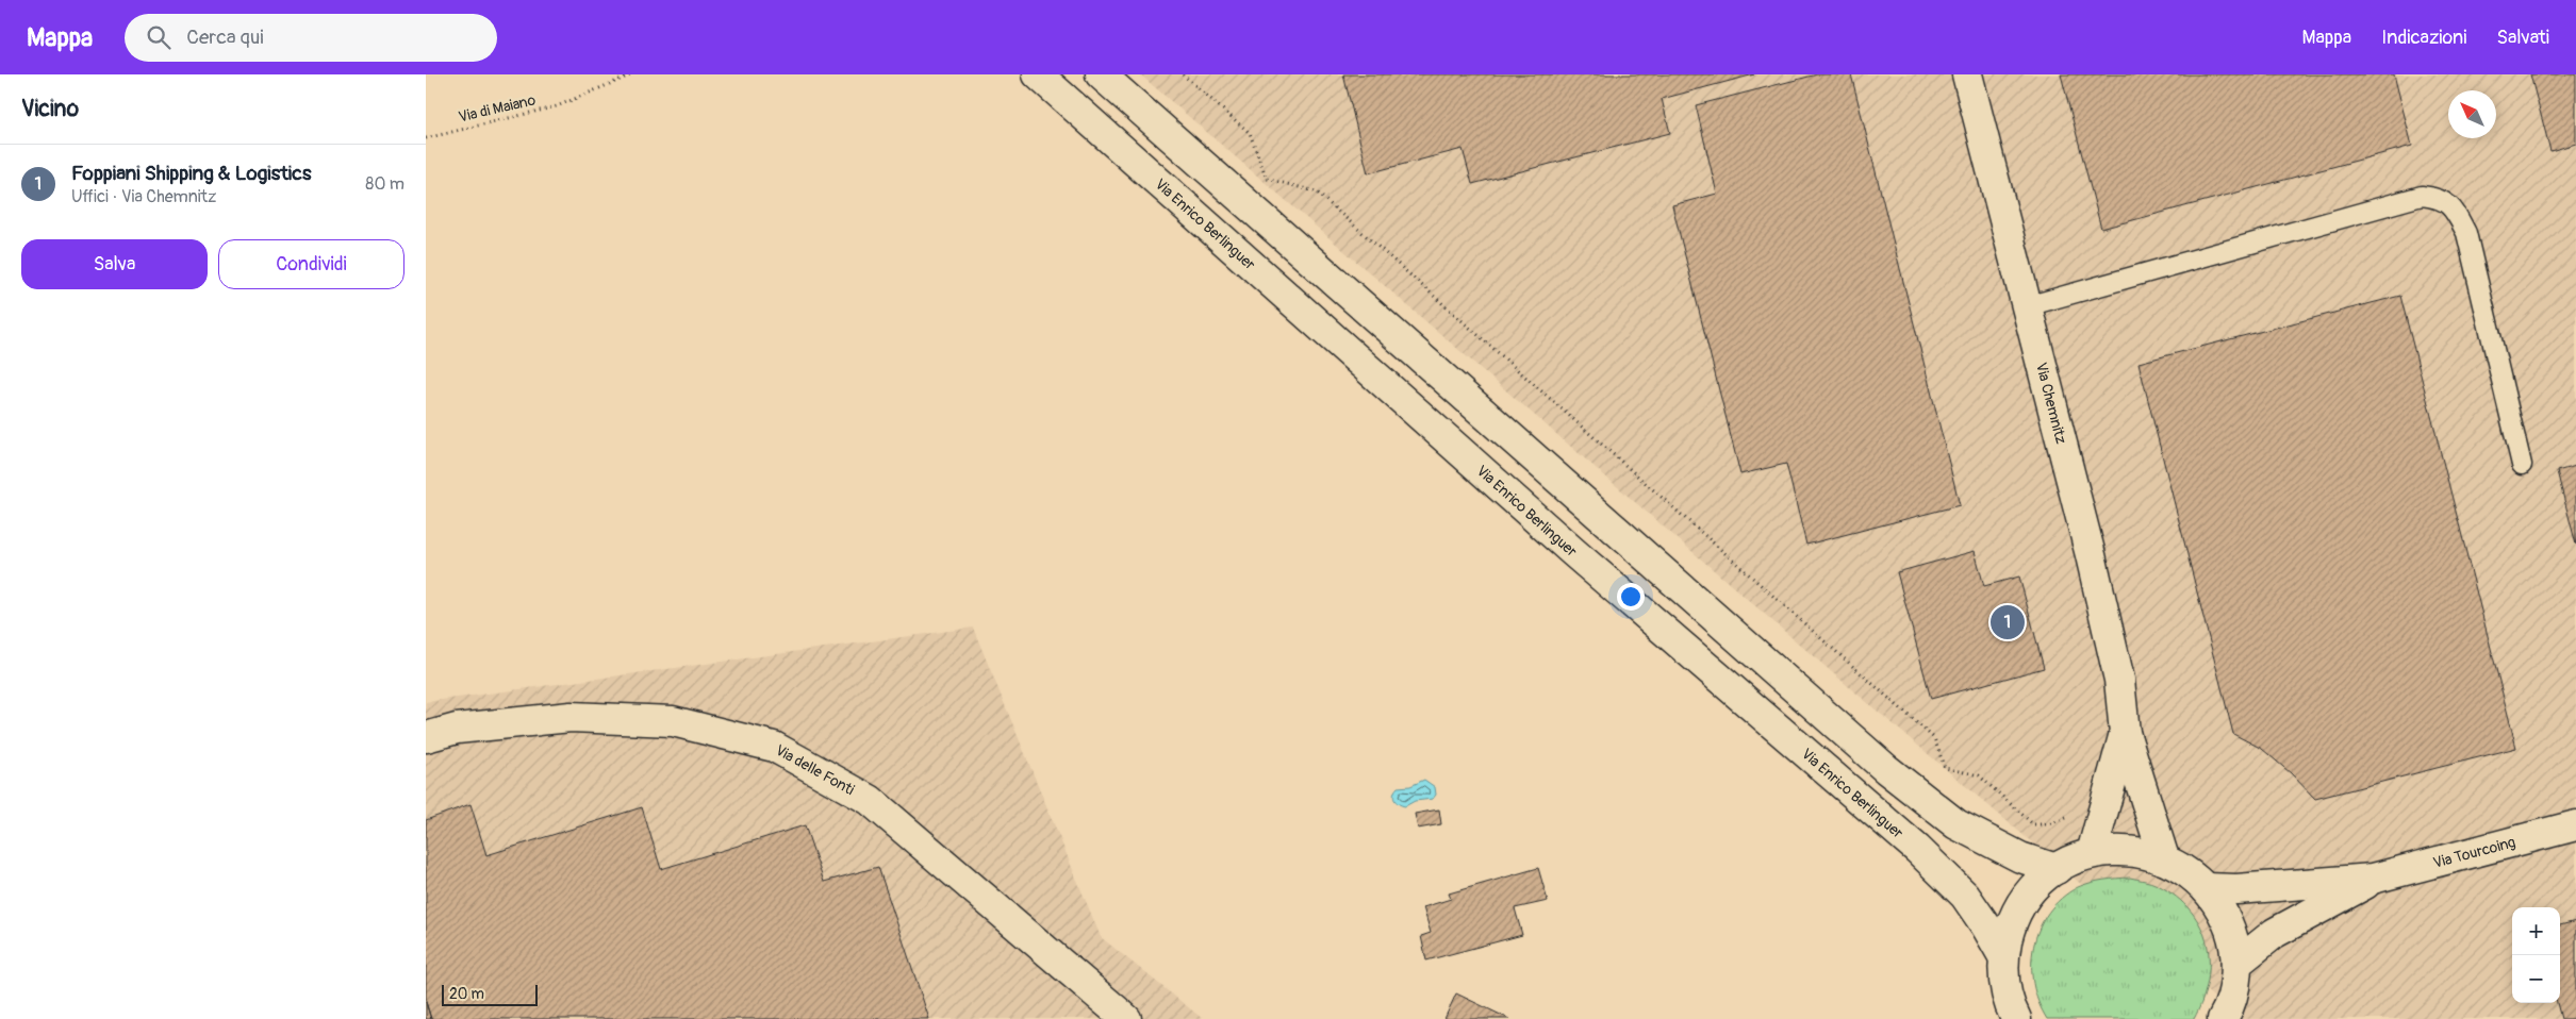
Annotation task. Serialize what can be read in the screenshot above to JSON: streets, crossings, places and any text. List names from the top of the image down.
{
  "streets": {
    "main road": [
      "Via Enrico Berlinguer",
      "Via Chemnitz",
      "Via delle Fonti",
      "Via Tourcoing"
    ],
    "path": ["Via di Maiano"]
  },
  "crossings": [
    ["Via Enrico Berlinguer", "Via Chemnitz"],
    ["Via Enrico Berlinguer", "Via Tourcoing"]
  ],
  "scale_bar": "20 m",
  "north": "top left",
  "page": {
    "header": "Mappa",
    "search": "Cerca qui",
    "nav": ["Mappa", "Indicazioni", "Salvati"],
    "heading": "Vicino",
    "list": [
      {
        "mark": "1",
        "name": "Foppiani Shipping & Logistics",
        "note": "Uffici · Via Chemnitz",
        "value": "80 m"
      }
    ],
    "buttons": ["Salva", "Condividi"],
    "pins": "1",
    "map_buttons": ["+", "−"],
    "scale": "20 m"
  }
}
